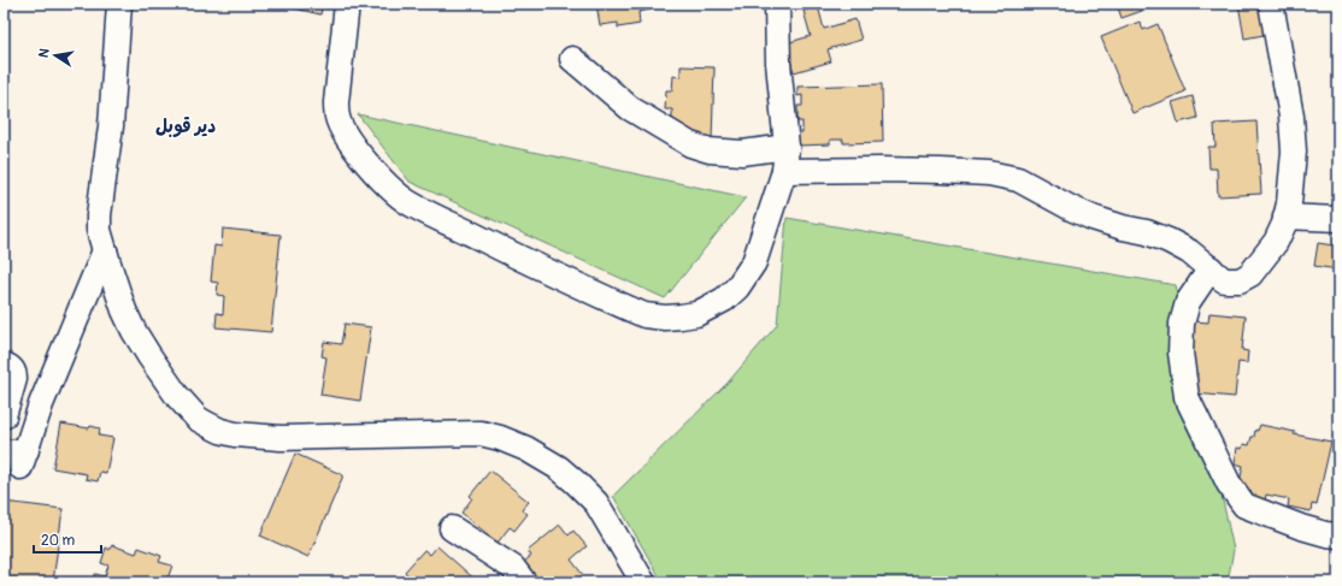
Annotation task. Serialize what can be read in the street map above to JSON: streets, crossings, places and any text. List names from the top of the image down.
{
  "districts": ["دير قوبل"],
  "scale_bar": "20 m",
  "north": "left"
}
